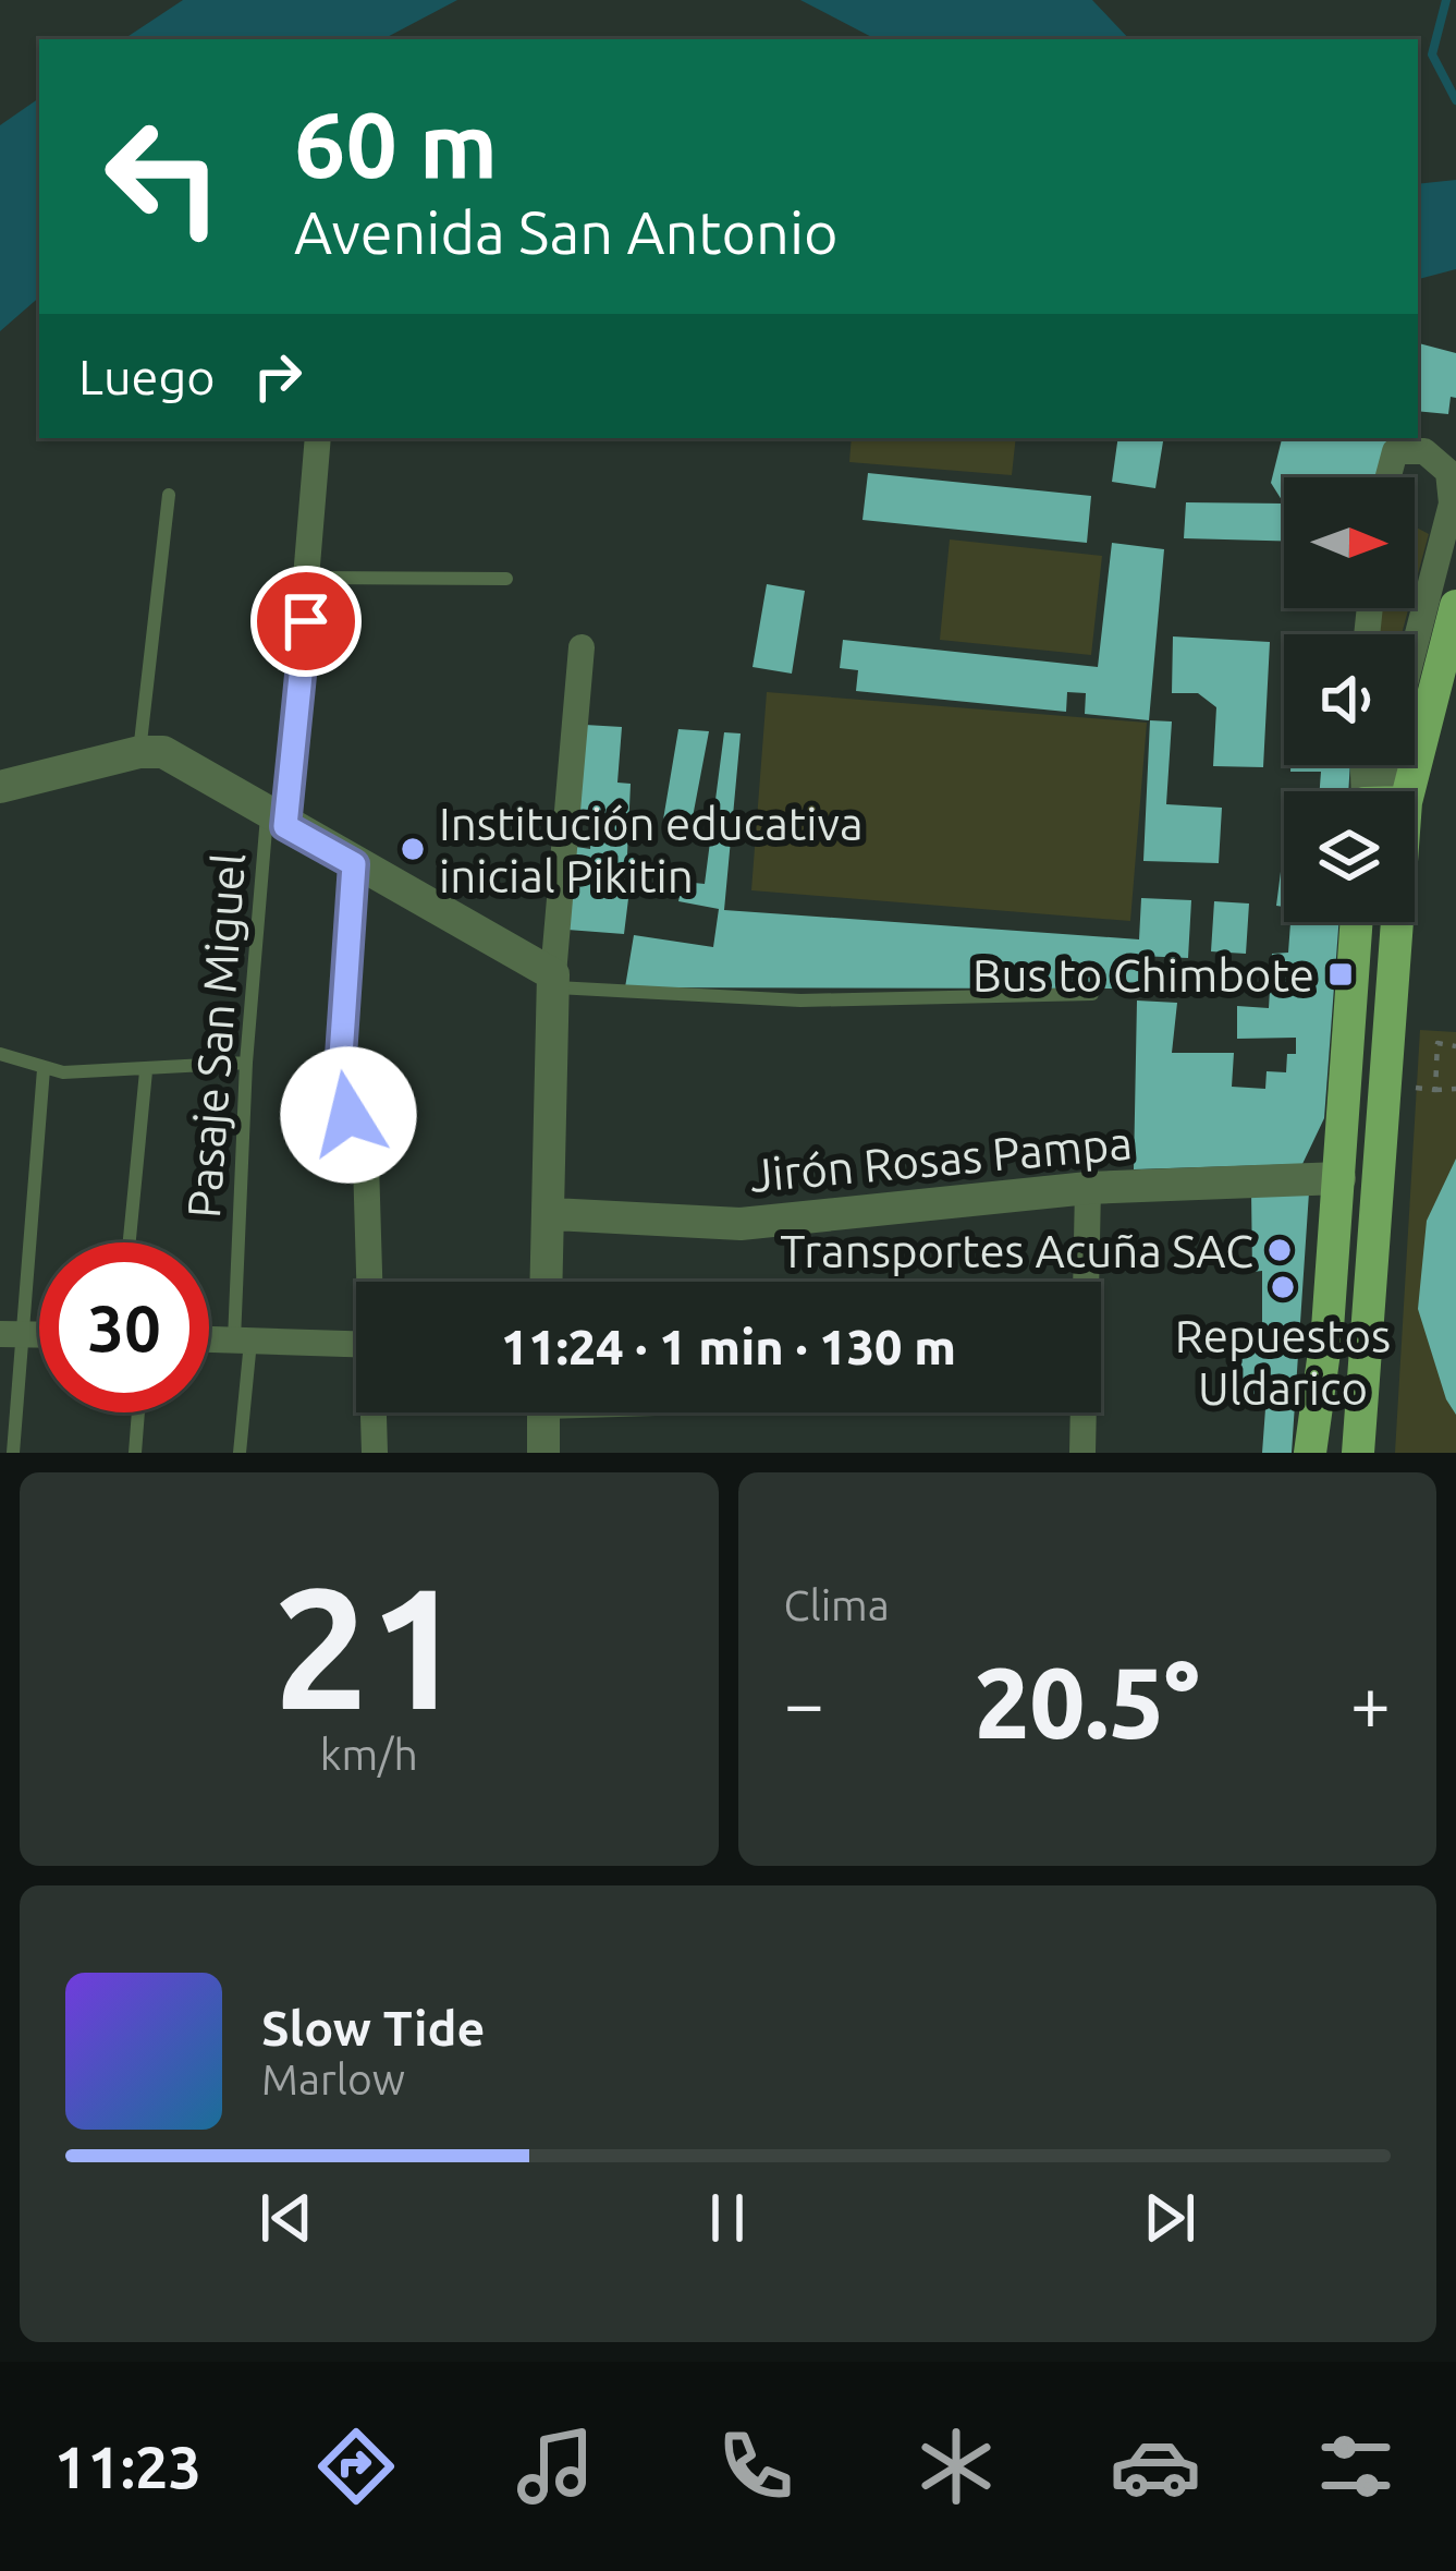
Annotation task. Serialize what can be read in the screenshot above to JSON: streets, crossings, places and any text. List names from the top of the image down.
{
  "streets": {
    "street": ["Jirón Rosas Pampa"],
    "lane": ["Pasaje San Miguel"]
  },
  "places": {
    "other": ["Institución educativa inicial Pikitin", "Transportes Acuña SAC", "Repuestos Uldarico"],
    "transit": ["Bus to Chimbote"]
  },
  "north": "right",
  "page": {
    "turn": ["60 m", "Avenida San Antonio"],
    "then": "Luego",
    "limit": "30",
    "trip": "11:24 · 1 min · 130 m",
    "tile": [
      ["21", "km/h"],
      "Clima"
    ],
    "heat": ["−", "20.5°", "+"],
    "song": ["Slow Tide", "Marlow"],
    "tabs": "11:23"
  }
}
